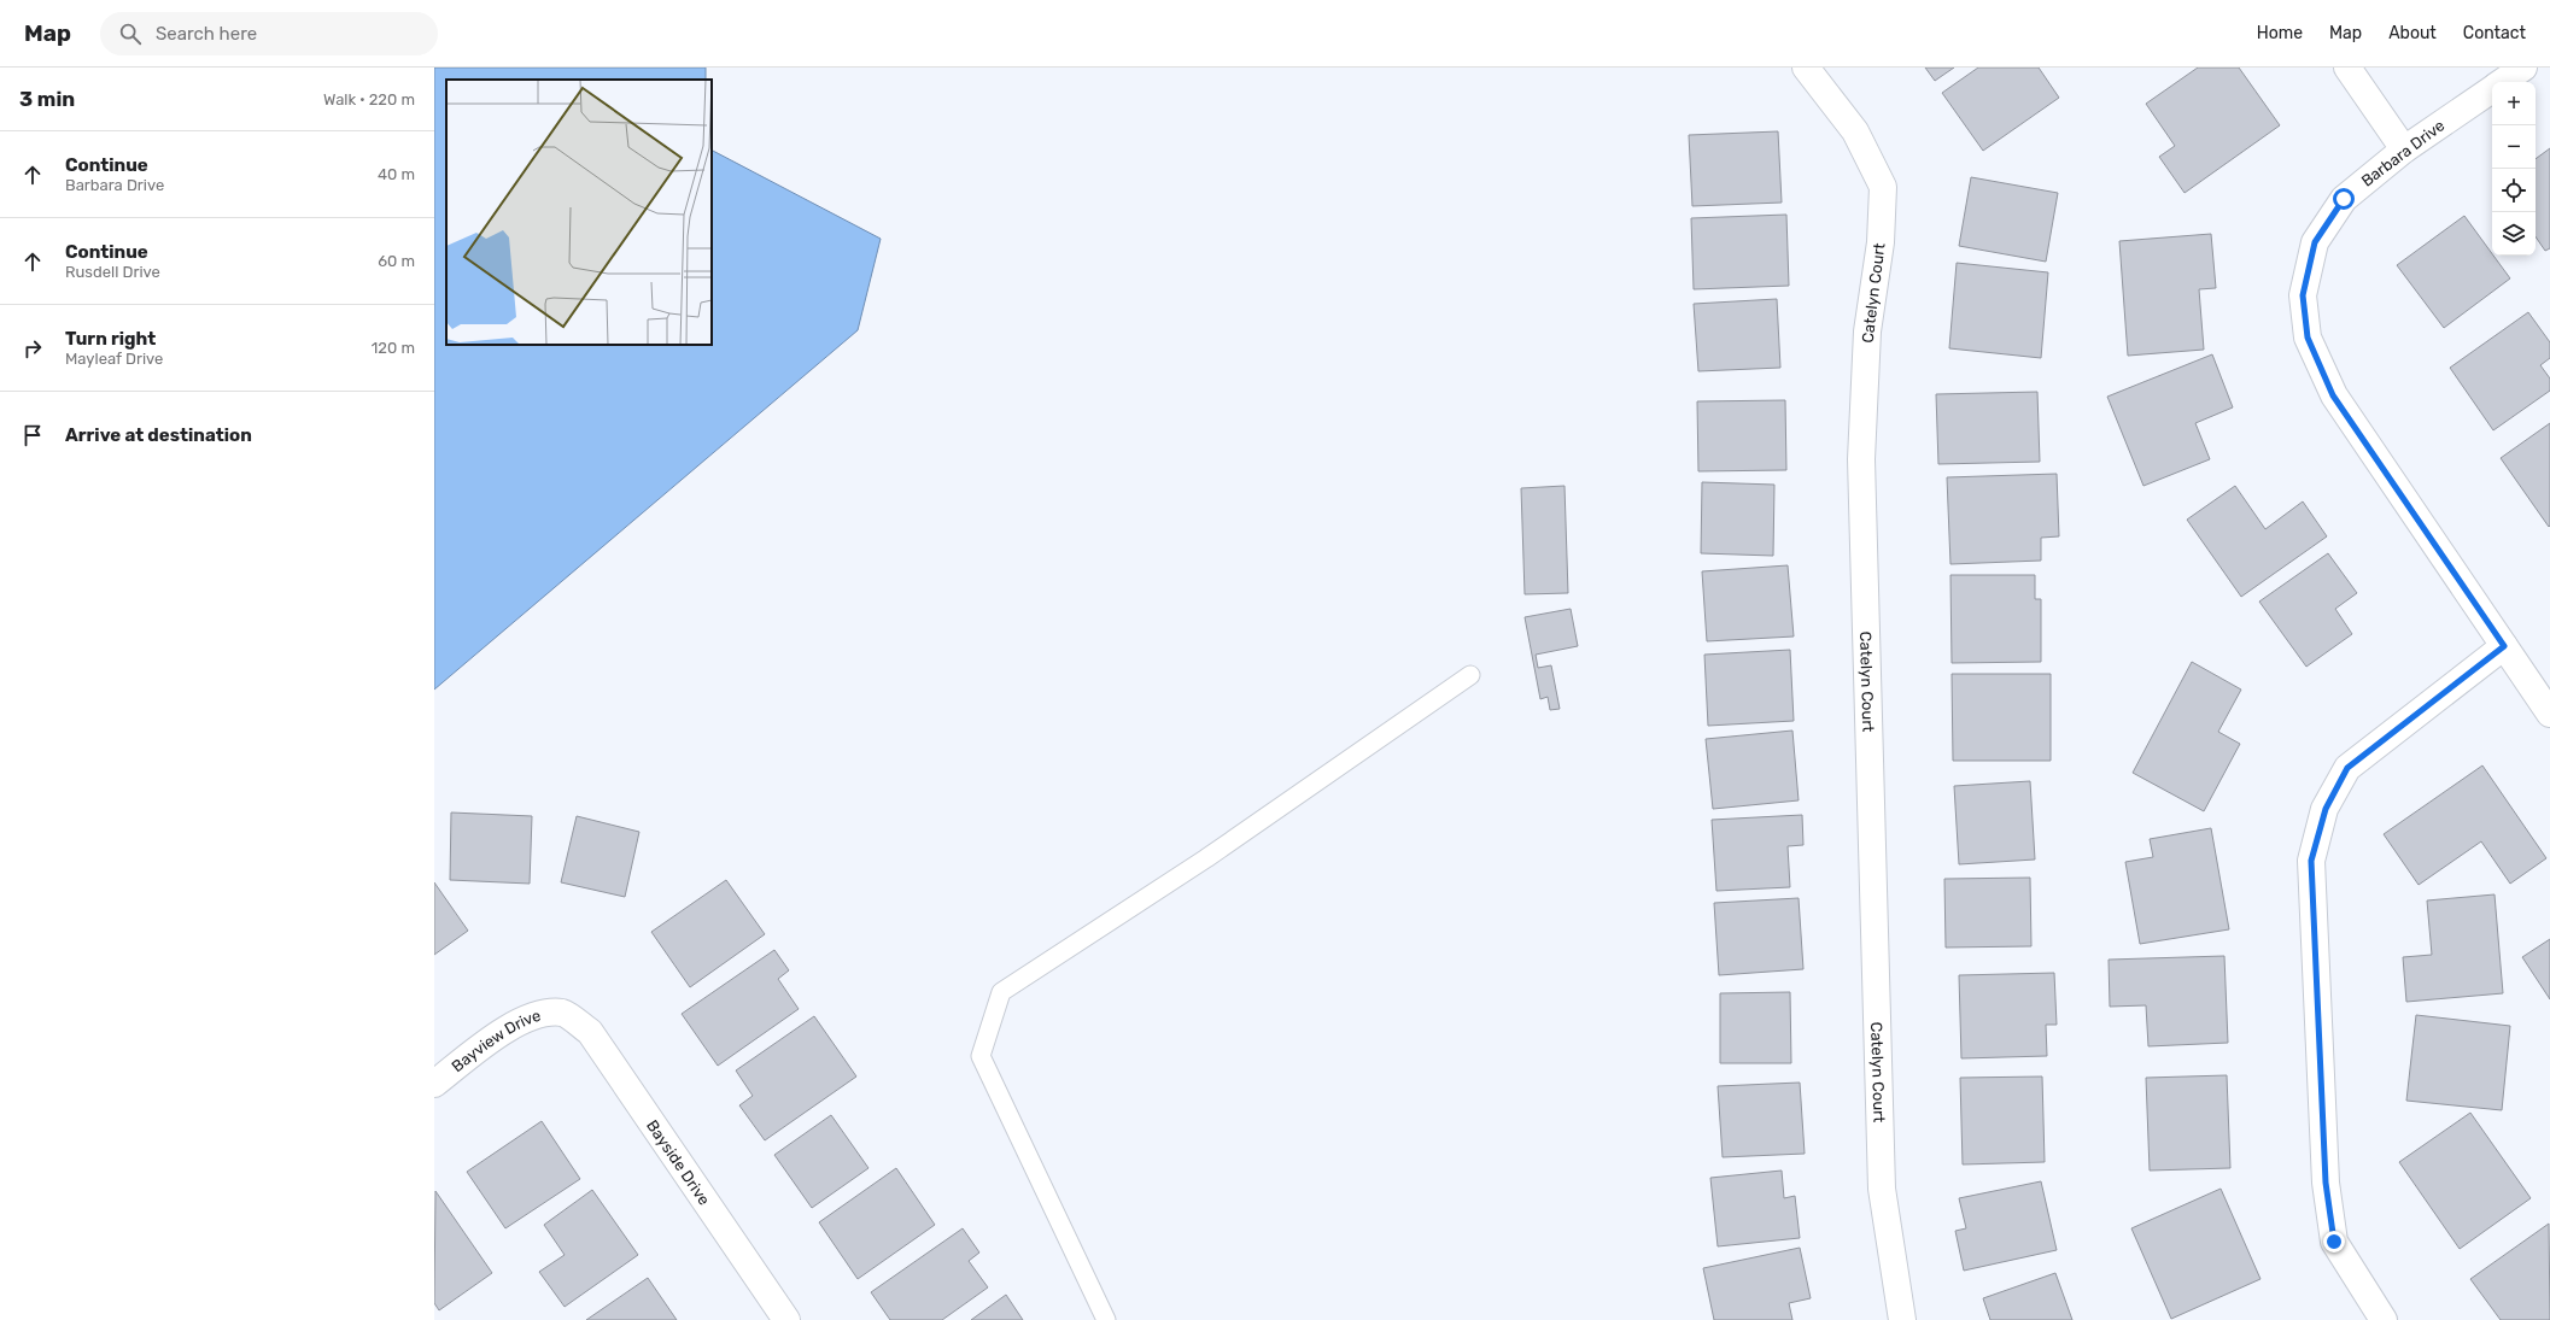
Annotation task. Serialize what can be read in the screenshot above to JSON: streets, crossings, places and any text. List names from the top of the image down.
{
  "streets": {
    "street": [
      "Barbara Drive",
      "Catelyn Court",
      "Bayview Drive",
      "Bayside Drive"
    ]
  },
  "crossings": [
    ["Bayview Drive", "Bayside Drive"]
  ],
  "page": {
    "header": "Map",
    "search": "Search here",
    "nav": [
      "Home",
      "Map",
      "About",
      "Contact"
    ],
    "heading": ["3 min", "Walk · 220 m"],
    "map_buttons": ["+", "−"],
    "list": [
      ["Continue", "Barbara Drive", "40 m"],
      ["Continue", "Rusdell Drive", "60 m"],
      ["Turn right", "Mayleaf Drive", "120 m"],
      "Arrive at destination"
    ]
  }
}
